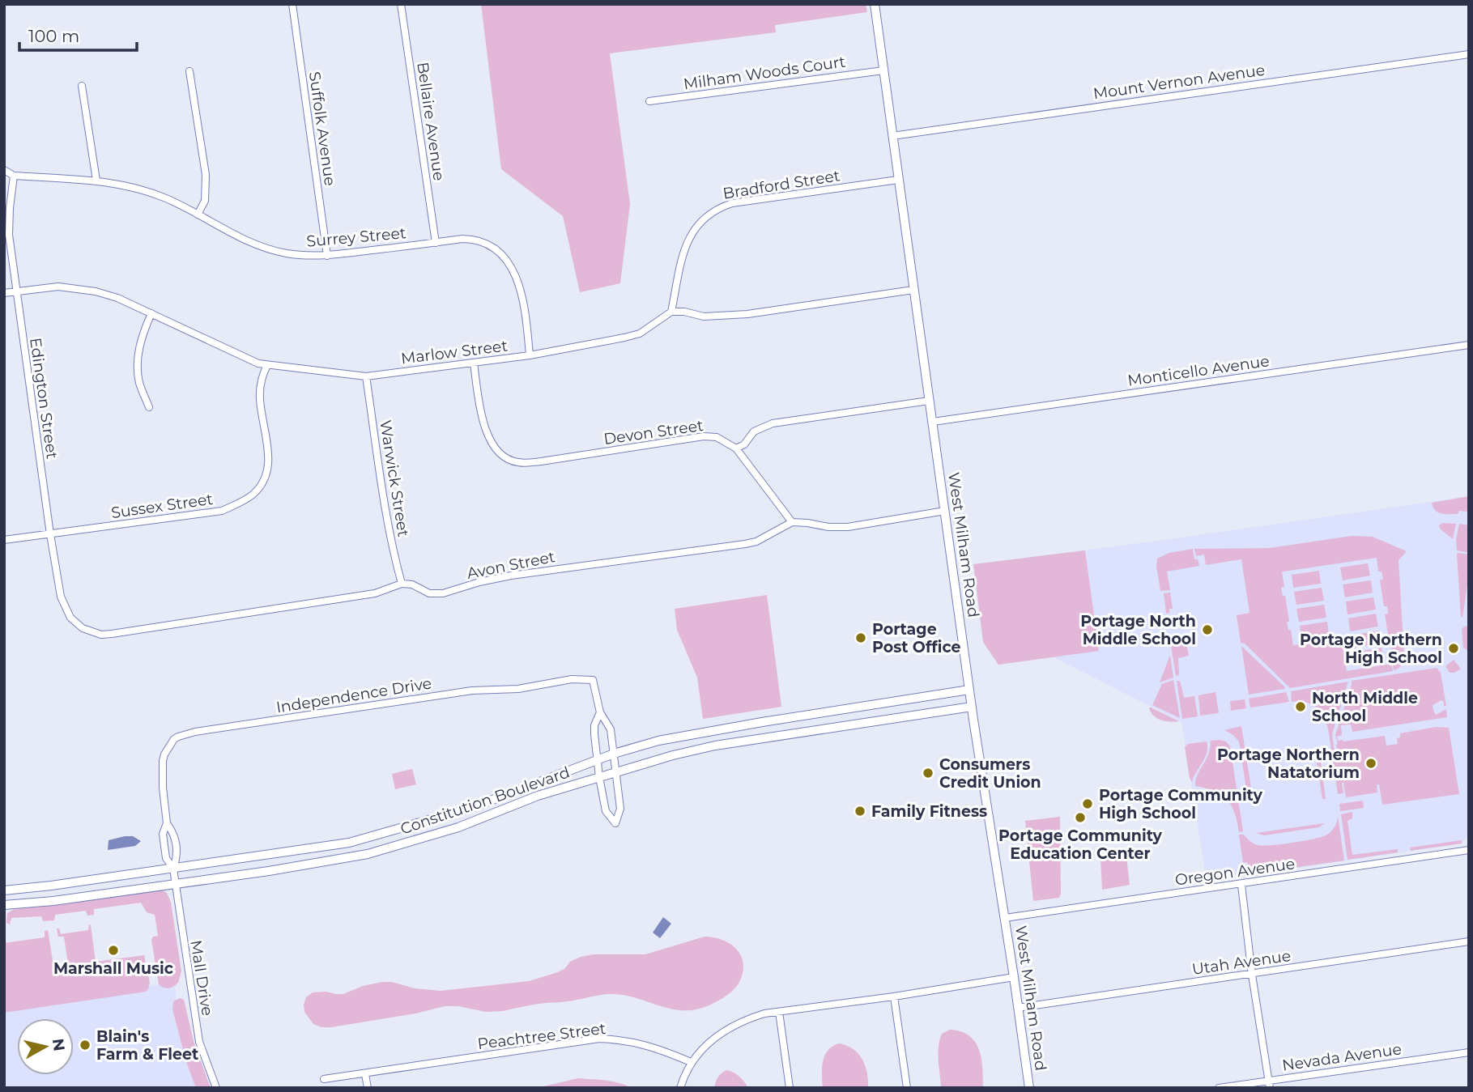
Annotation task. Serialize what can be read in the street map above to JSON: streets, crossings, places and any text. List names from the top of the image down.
{
  "streets": {
    "street": [
      "Milham Woods Court",
      "Mount Vernon Avenue",
      "Bellaire Avenue",
      "Suffolk Avenue",
      "Bradford Street",
      "Surrey Street",
      "Marlow Street",
      "Monticello Avenue",
      "Edington Street",
      "Devon Street",
      "Warwick Street",
      "Sussex Street",
      "West Milham Road",
      "Avon Street",
      "Independence Drive",
      "Constitution Boulevard",
      "Oregon Avenue",
      "Utah Avenue",
      "Mall Drive",
      "Peachtree Street",
      "Nevada Avenue"
    ]
  },
  "crossings": [
    ["Milham Woods Court", "West Milham Road"],
    ["Mount Vernon Avenue", "West Milham Road"],
    ["Bellaire Avenue", "Surrey Street"],
    ["Suffolk Avenue", "Surrey Street"],
    ["Bradford Street", "Marlow Street"],
    ["Bradford Street", "West Milham Road"],
    ["Surrey Street", "Marlow Street"],
    ["Surrey Street", "Edington Street"],
    ["Marlow Street", "Edington Street"],
    ["Marlow Street", "Devon Street"],
    ["Marlow Street", "Warwick Street"],
    ["Marlow Street", "Sussex Street"],
    ["Monticello Avenue", "West Milham Road"],
    ["Edington Street", "Warwick Street"],
    ["Edington Street", "Sussex Street"],
    ["Edington Street", "Avon Street"],
    ["Warwick Street", "Avon Street"],
    ["West Milham Road", "Constitution Boulevard"],
    ["West Milham Road", "Oregon Avenue"],
    ["West Milham Road", "Utah Avenue"],
    ["Independence Drive", "Constitution Boulevard"],
    ["Independence Drive", "Mall Drive"],
    ["Constitution Boulevard", "Mall Drive"]
  ],
  "places": [
    "Portage North Middle School",
    "Portage Post Office",
    "Portage Northern High School",
    "North Middle School",
    "Portage Northern Natatorium",
    "Consumers Credit Union",
    "Portage Community High School",
    "Family Fitness",
    "Portage Community Education Center",
    "Marshall Music",
    "Blain's Farm & Fleet"
  ],
  "scale_bar": "100 m",
  "north": "right"
}
